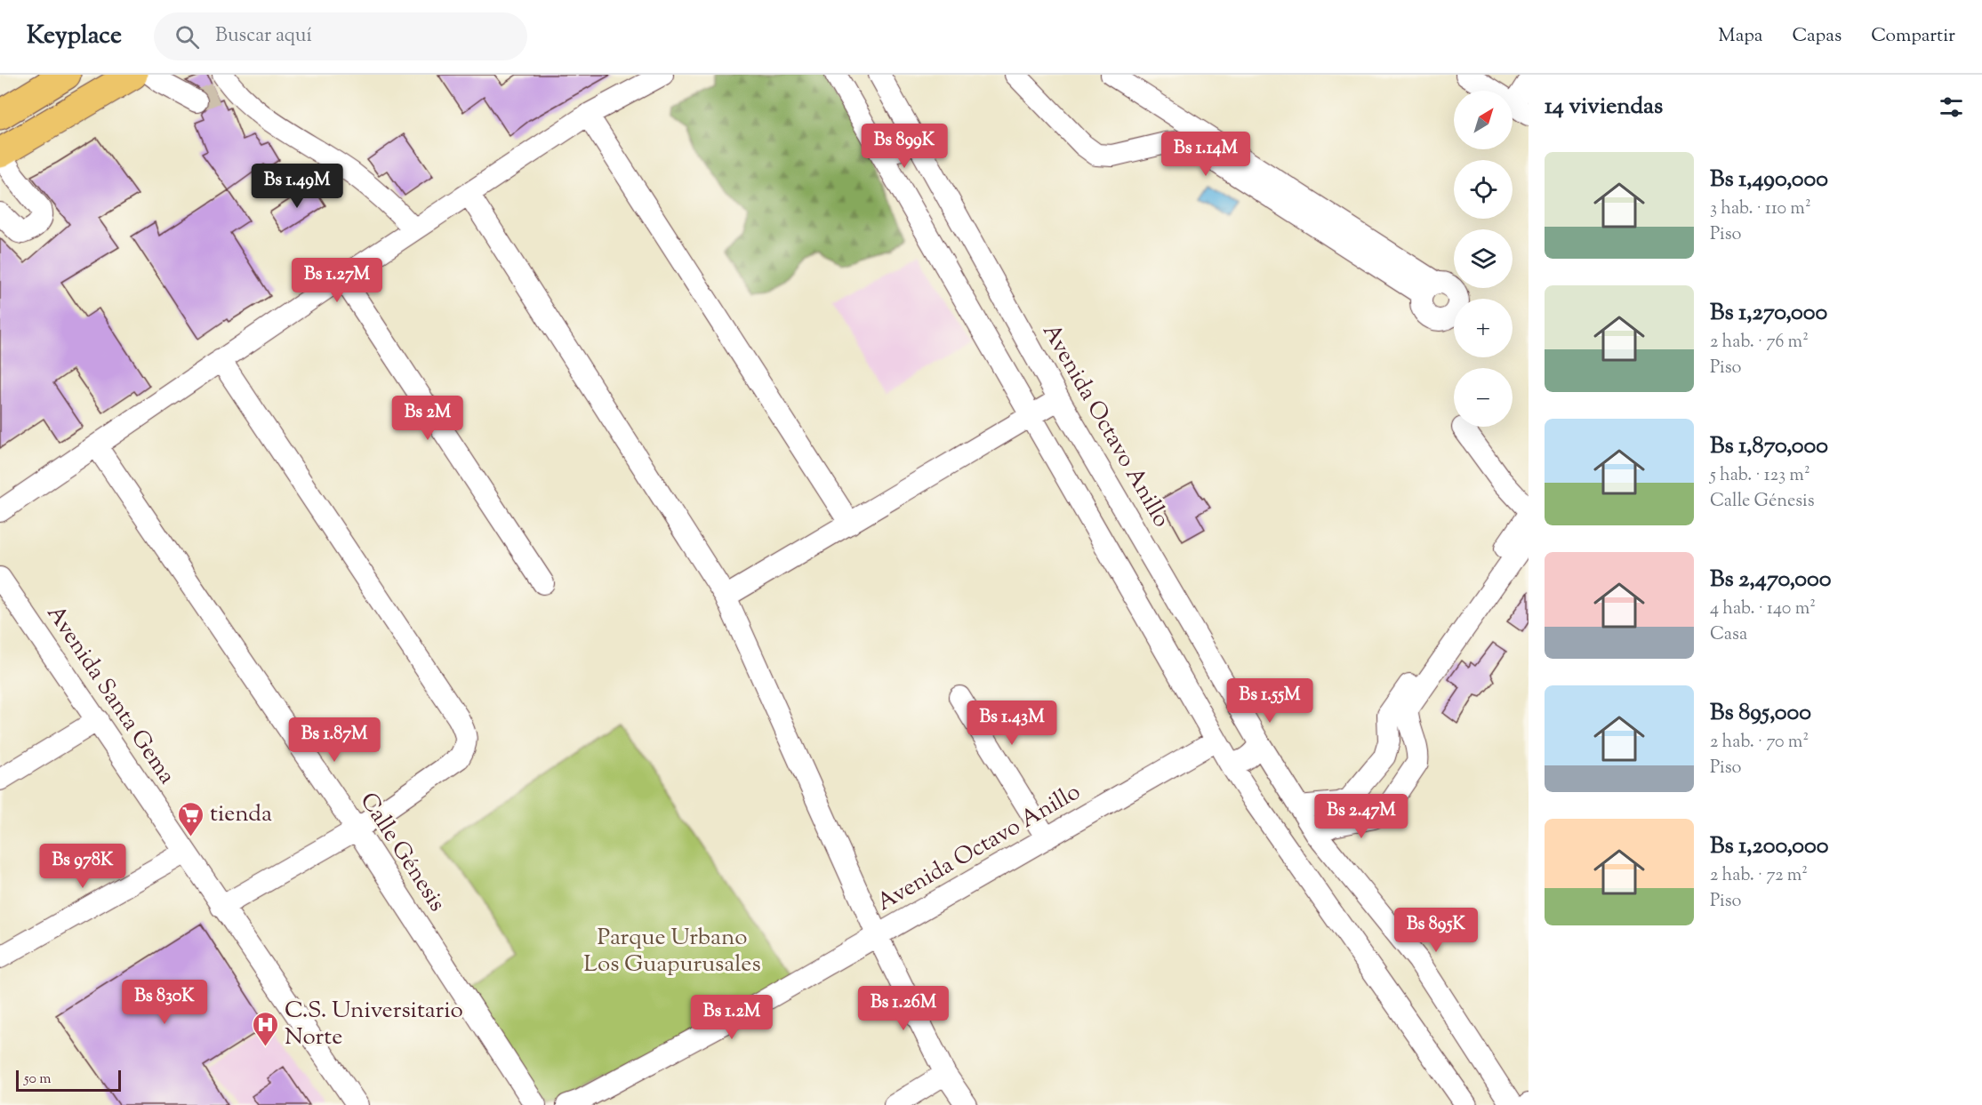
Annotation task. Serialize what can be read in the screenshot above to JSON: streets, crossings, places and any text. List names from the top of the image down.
{
  "streets": {
    "street": ["Avenida Octavo Anillo", "Avenida Santa Gema", "Calle Génesis"]
  },
  "parks": ["Parque Urbano Los Guapurusales"],
  "places": {
    "supermarket": ["tienda"],
    "hospital": ["C.S. Universitario Norte"]
  },
  "scale_bar": "50 m",
  "north": "top right",
  "page": {
    "header": "Keyplace",
    "search": "Buscar aquí",
    "nav": ["Mapa", "Capas", "Compartir"],
    "heading": "14 viviendas",
    "map_buttons": ["+", "−"],
    "price": [
      "Bs 899K",
      "Bs 1.14M",
      "Bs 1.49M",
      "Bs 1.27M",
      "Bs 2M",
      "Bs 1.55M",
      "Bs 1.43M",
      "Bs 1.87M",
      "Bs 2.47M",
      "Bs 978K",
      "Bs 895K",
      "Bs 830K",
      "Bs 1.26M",
      "Bs 1.2M"
    ],
    "list": [
      {
        "name": "Bs 1,490,000",
        "note": "3 hab. · 110 m² · Piso"
      },
      {
        "name": "Bs 1,270,000",
        "note": "2 hab. · 76 m² · Piso"
      },
      {
        "name": "Bs 1,870,000",
        "note": "5 hab. · 123 m² · Calle Génesis"
      },
      {
        "name": "Bs 2,470,000",
        "note": "4 hab. · 140 m² · Casa"
      },
      {
        "name": "Bs 895,000",
        "note": "2 hab. · 70 m² · Piso"
      },
      {
        "name": "Bs 1,200,000",
        "note": "2 hab. · 72 m² · Piso"
      }
    ],
    "scale": "50 m"
  }
}
